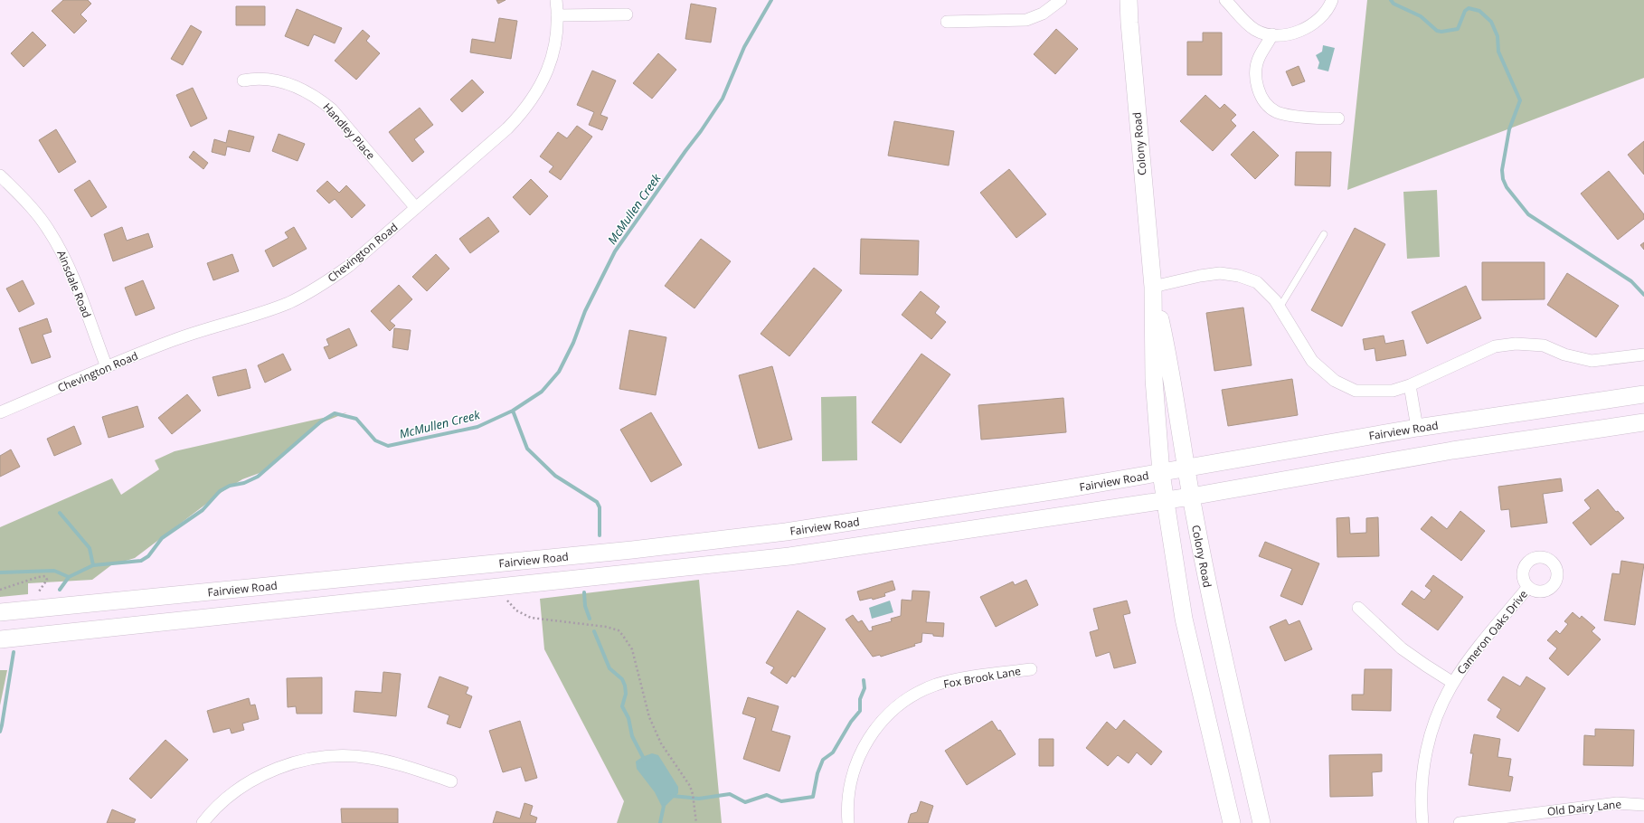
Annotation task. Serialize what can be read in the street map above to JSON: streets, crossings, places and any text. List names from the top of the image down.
{
  "streets": {
    "main road": ["Colony Road", "Fairview Road"],
    "street": [
      "Handley Place",
      "Chevington Road",
      "Ainsdale Road",
      "Cameron Oaks Drive",
      "Fox Brook Lane",
      "Old Dairy Lane"
    ]
  },
  "crossings": [
    ["Handley Place", "Chevington Road"],
    ["Colony Road", "Fairview Road"],
    ["Chevington Road", "Ainsdale Road"]
  ],
  "water": ["McMullen Creek"]
}
